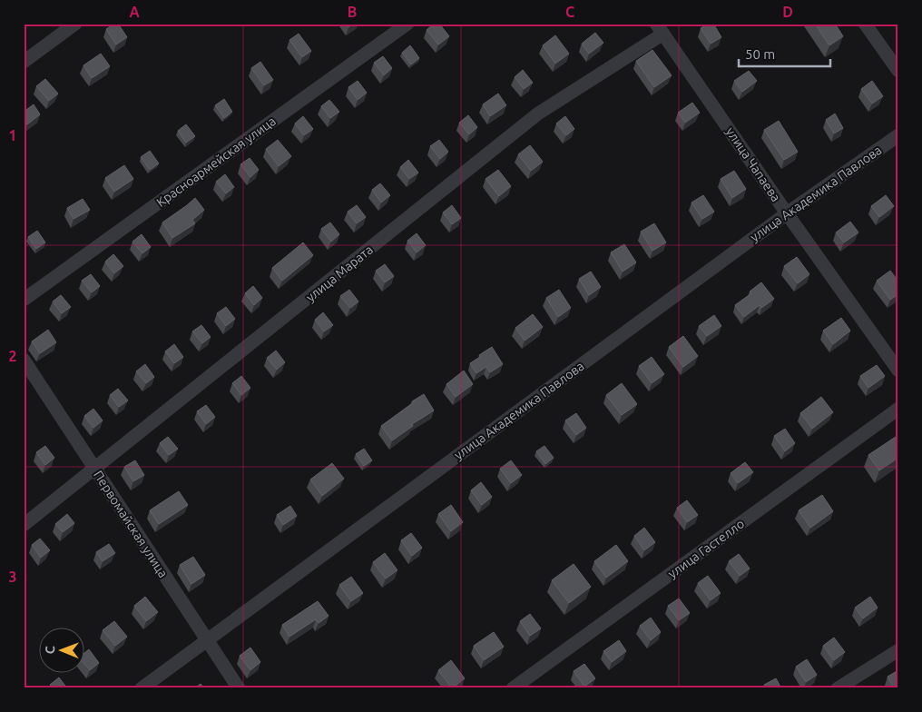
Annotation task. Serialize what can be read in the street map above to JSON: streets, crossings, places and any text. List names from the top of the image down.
{
  "streets": {
    "street": [
      "Красноармейская улица",
      "улица Чапаева",
      "улица Академика Павлова",
      "улица Марата",
      "Первомайская улица",
      "улица Гастелло"
    ]
  },
  "crossings": [
    ["улица Чапаева", "улица Академика Павлова"],
    ["улица Чапаева", "улица Марата"],
    ["улица Академика Павлова", "Первомайская улица"],
    ["улица Марата", "Первомайская улица"]
  ],
  "scale_bar": "50 m",
  "north": "left",
  "grid": {
    "columns": [
      "A",
      "B",
      "C",
      "D"
    ],
    "rows": ["1", "2", "3"]
  }
}
